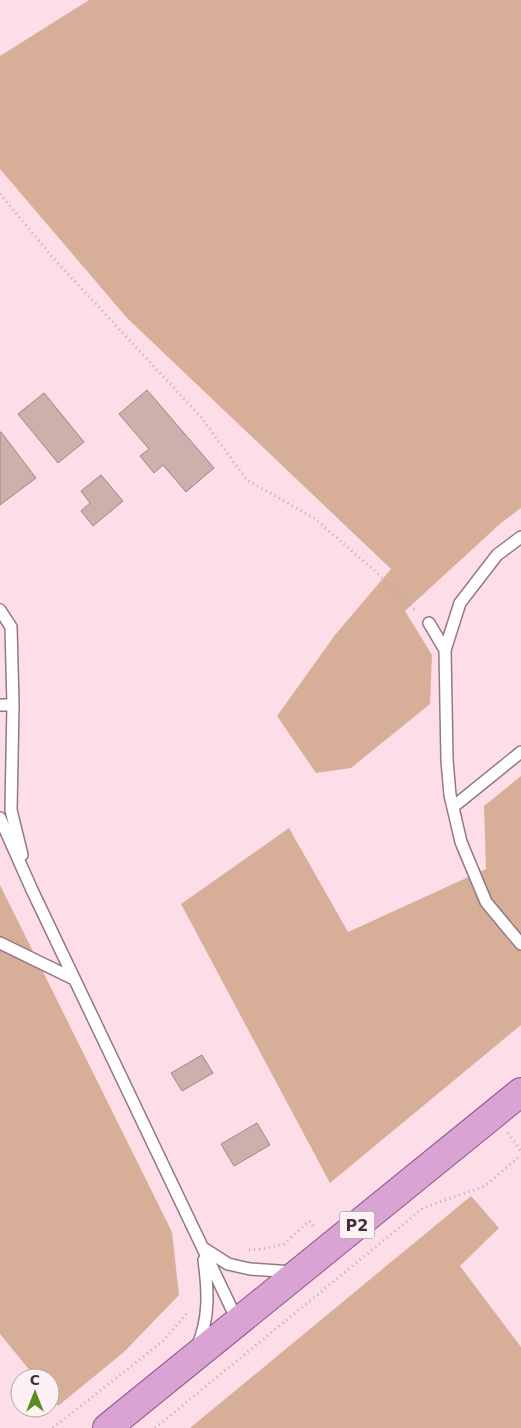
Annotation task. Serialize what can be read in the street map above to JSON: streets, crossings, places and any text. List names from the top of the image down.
{
  "streets": {
    "main road": ["Р2"]
  },
  "north": "top"
}
